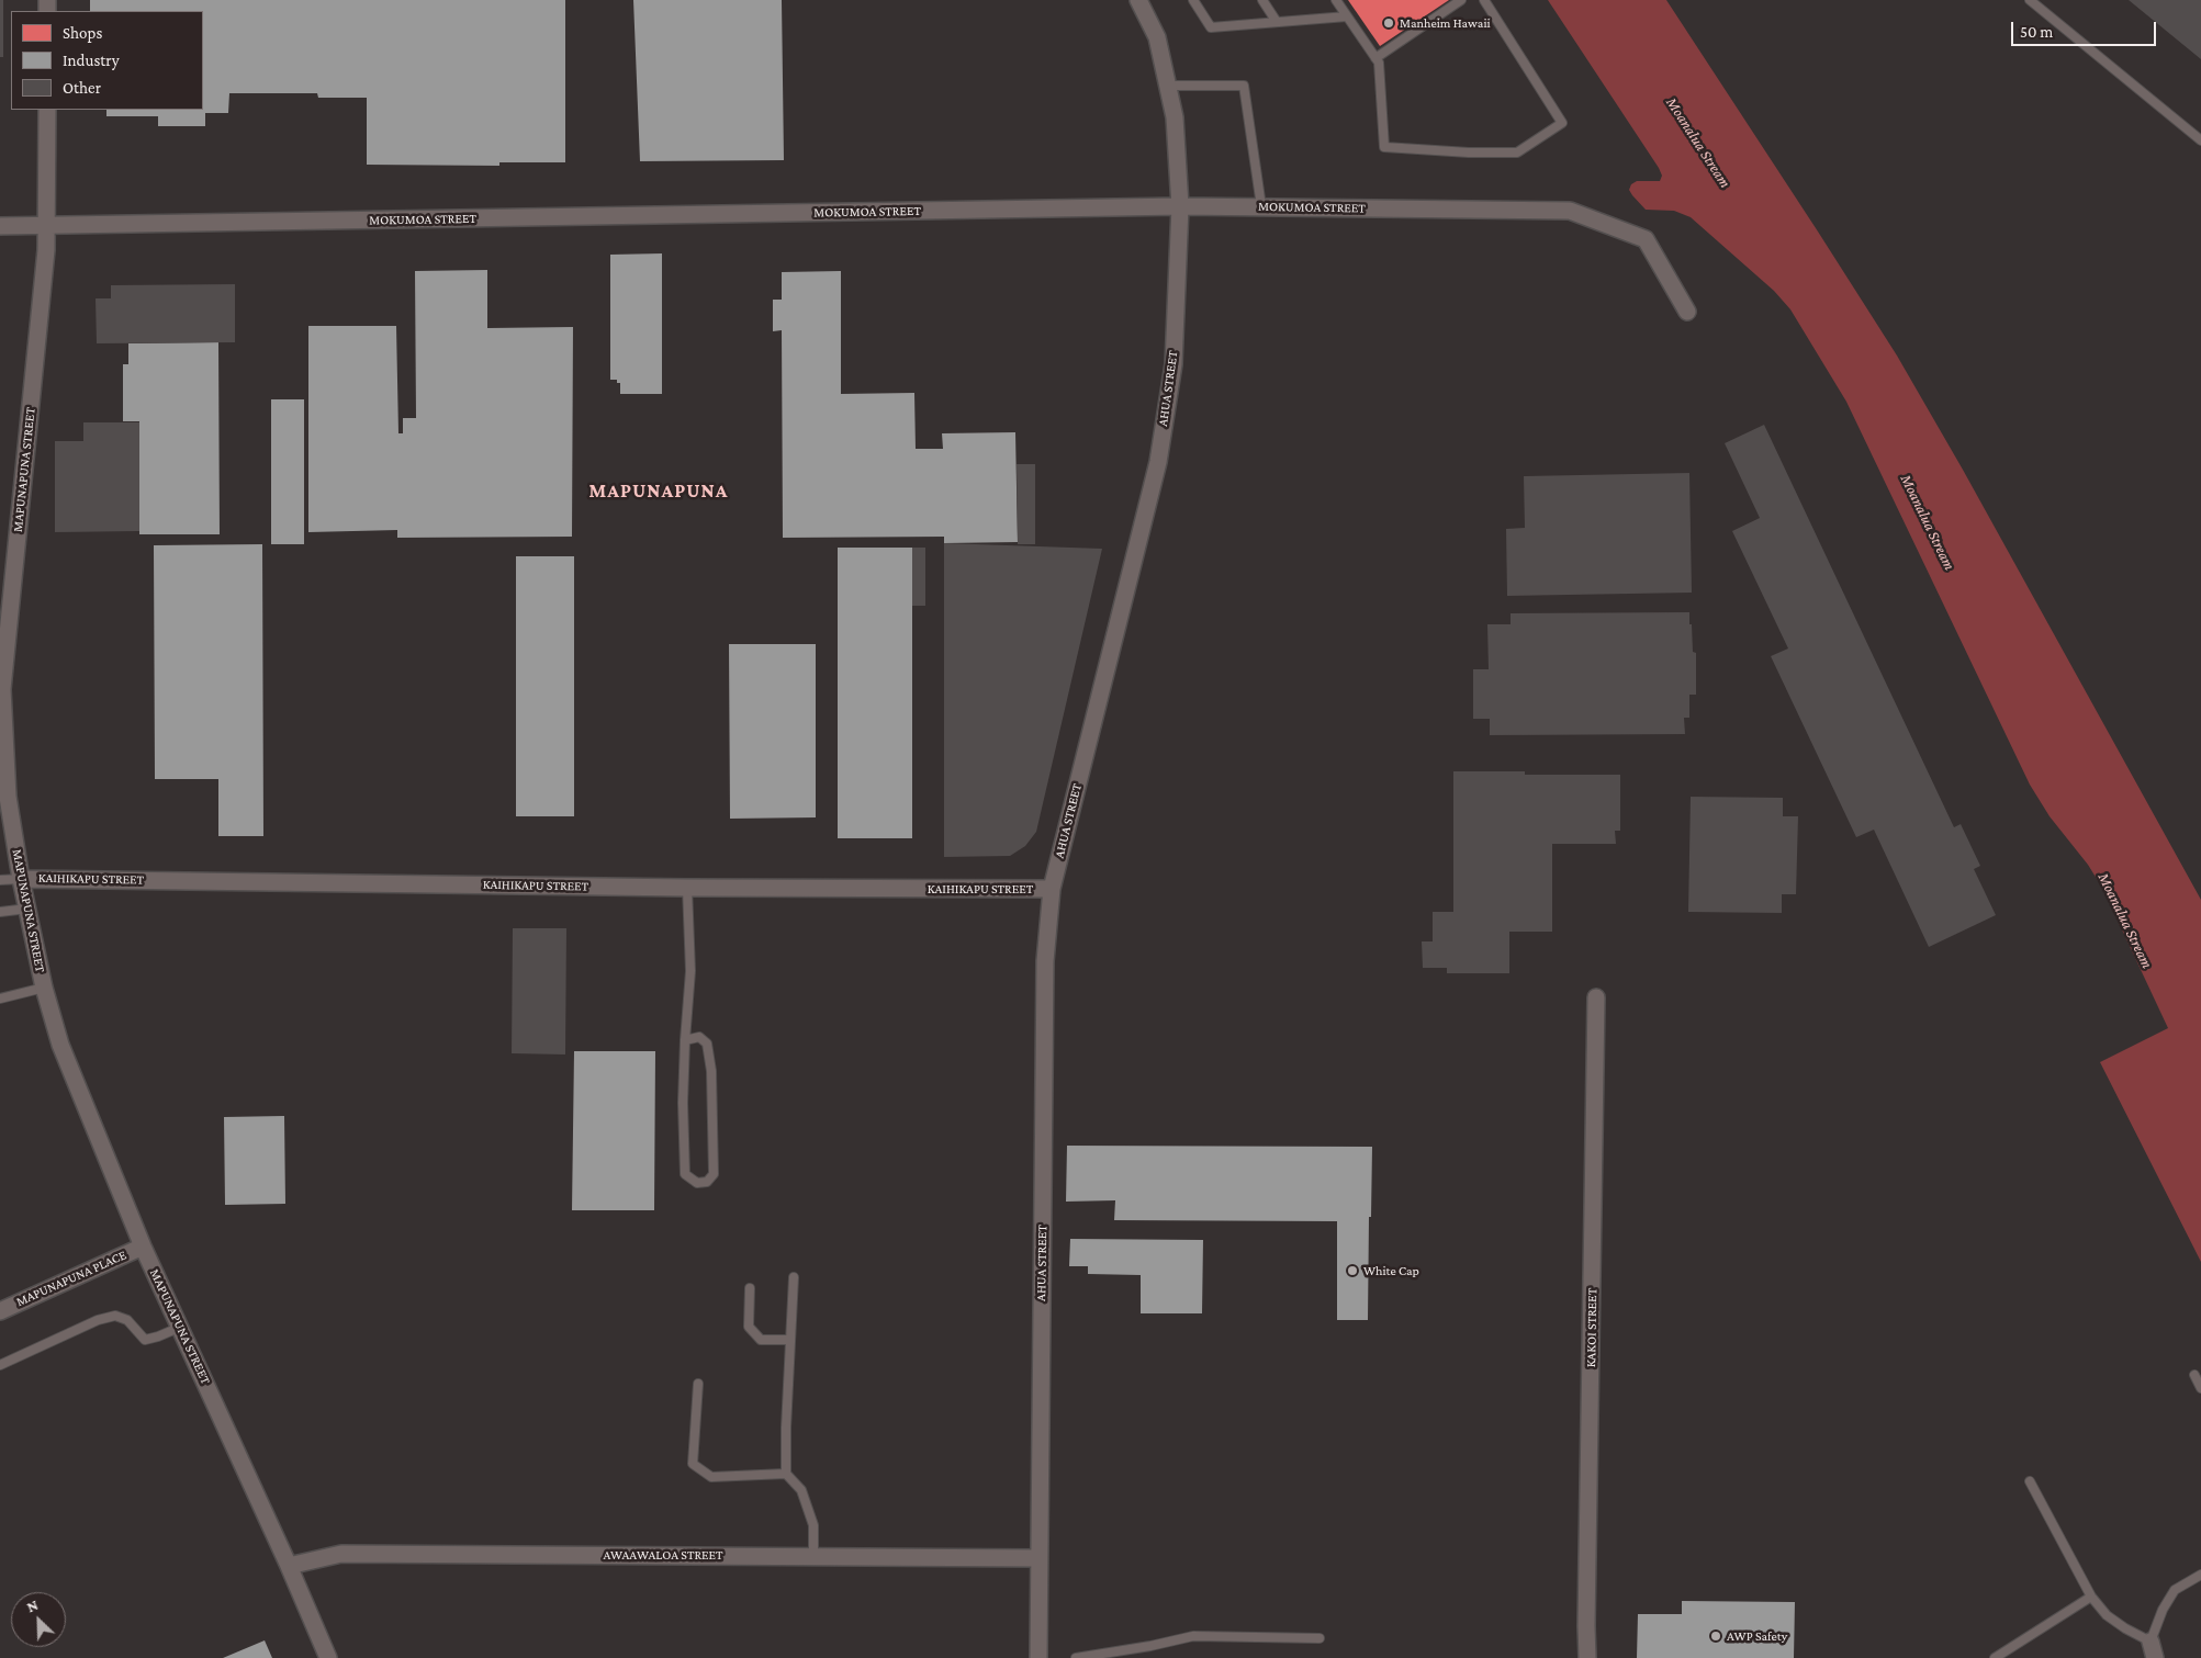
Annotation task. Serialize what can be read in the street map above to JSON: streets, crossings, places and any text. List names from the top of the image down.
{
  "streets": {
    "street": [
      "MOKUMOA STREET",
      "AHUA STREET",
      "MAPUNAPUNA STREET",
      "KAIHIKAPU STREET",
      "MAPUNAPUNA PLACE",
      "KAKOI STREET",
      "AWAAWALOA STREET"
    ]
  },
  "crossings": [
    ["MOKUMOA STREET", "AHUA STREET"],
    ["MOKUMOA STREET", "MAPUNAPUNA STREET"],
    ["AHUA STREET", "KAIHIKAPU STREET"],
    ["AHUA STREET", "AWAAWALOA STREET"],
    ["MAPUNAPUNA STREET", "KAIHIKAPU STREET"],
    ["MAPUNAPUNA STREET", "MAPUNAPUNA PLACE"],
    ["MAPUNAPUNA STREET", "AWAAWALOA STREET"]
  ],
  "districts": ["MAPUNAPUNA"],
  "water": ["Moanalua Stream"],
  "places": ["Manheim Hawaii", "White Cap", "AWP Safety"],
  "legend": ["Shops", "Industry", "Other"],
  "scale_bar": "50 m",
  "north": "top left"
}
